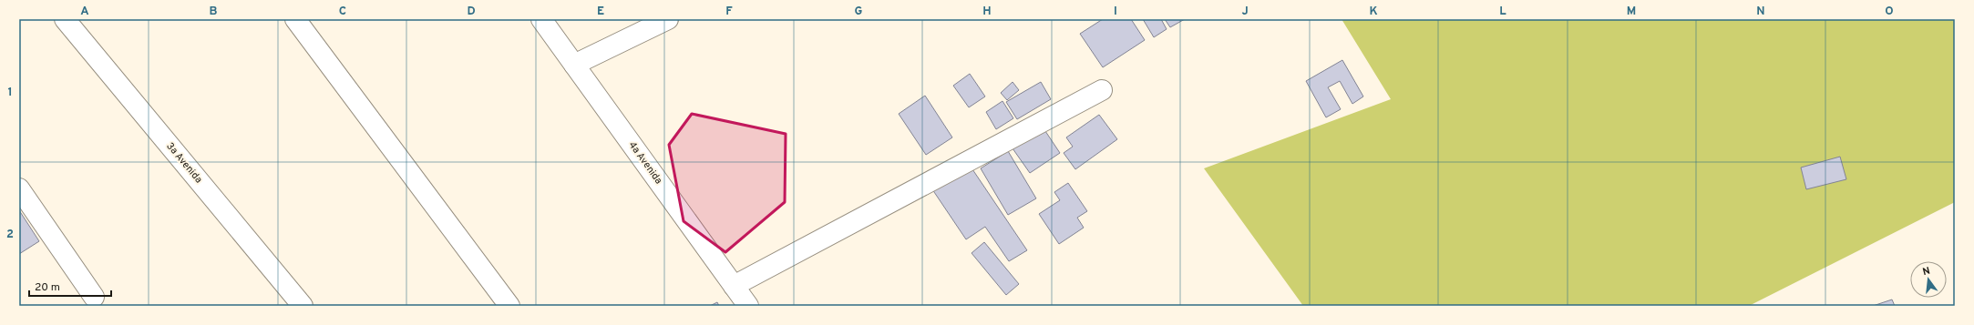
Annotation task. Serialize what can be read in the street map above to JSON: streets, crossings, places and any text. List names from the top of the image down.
{
  "streets": {
    "street": ["3a Avenida", "4a Avenida"]
  },
  "scale_bar": "20 m",
  "north": "top",
  "grid": {
    "columns": [
      "A",
      "B",
      "C",
      "D",
      "E",
      "F",
      "G",
      "H",
      "I",
      "J",
      "K",
      "L",
      "M",
      "N",
      "O"
    ],
    "rows": ["1", "2"]
  }
}
